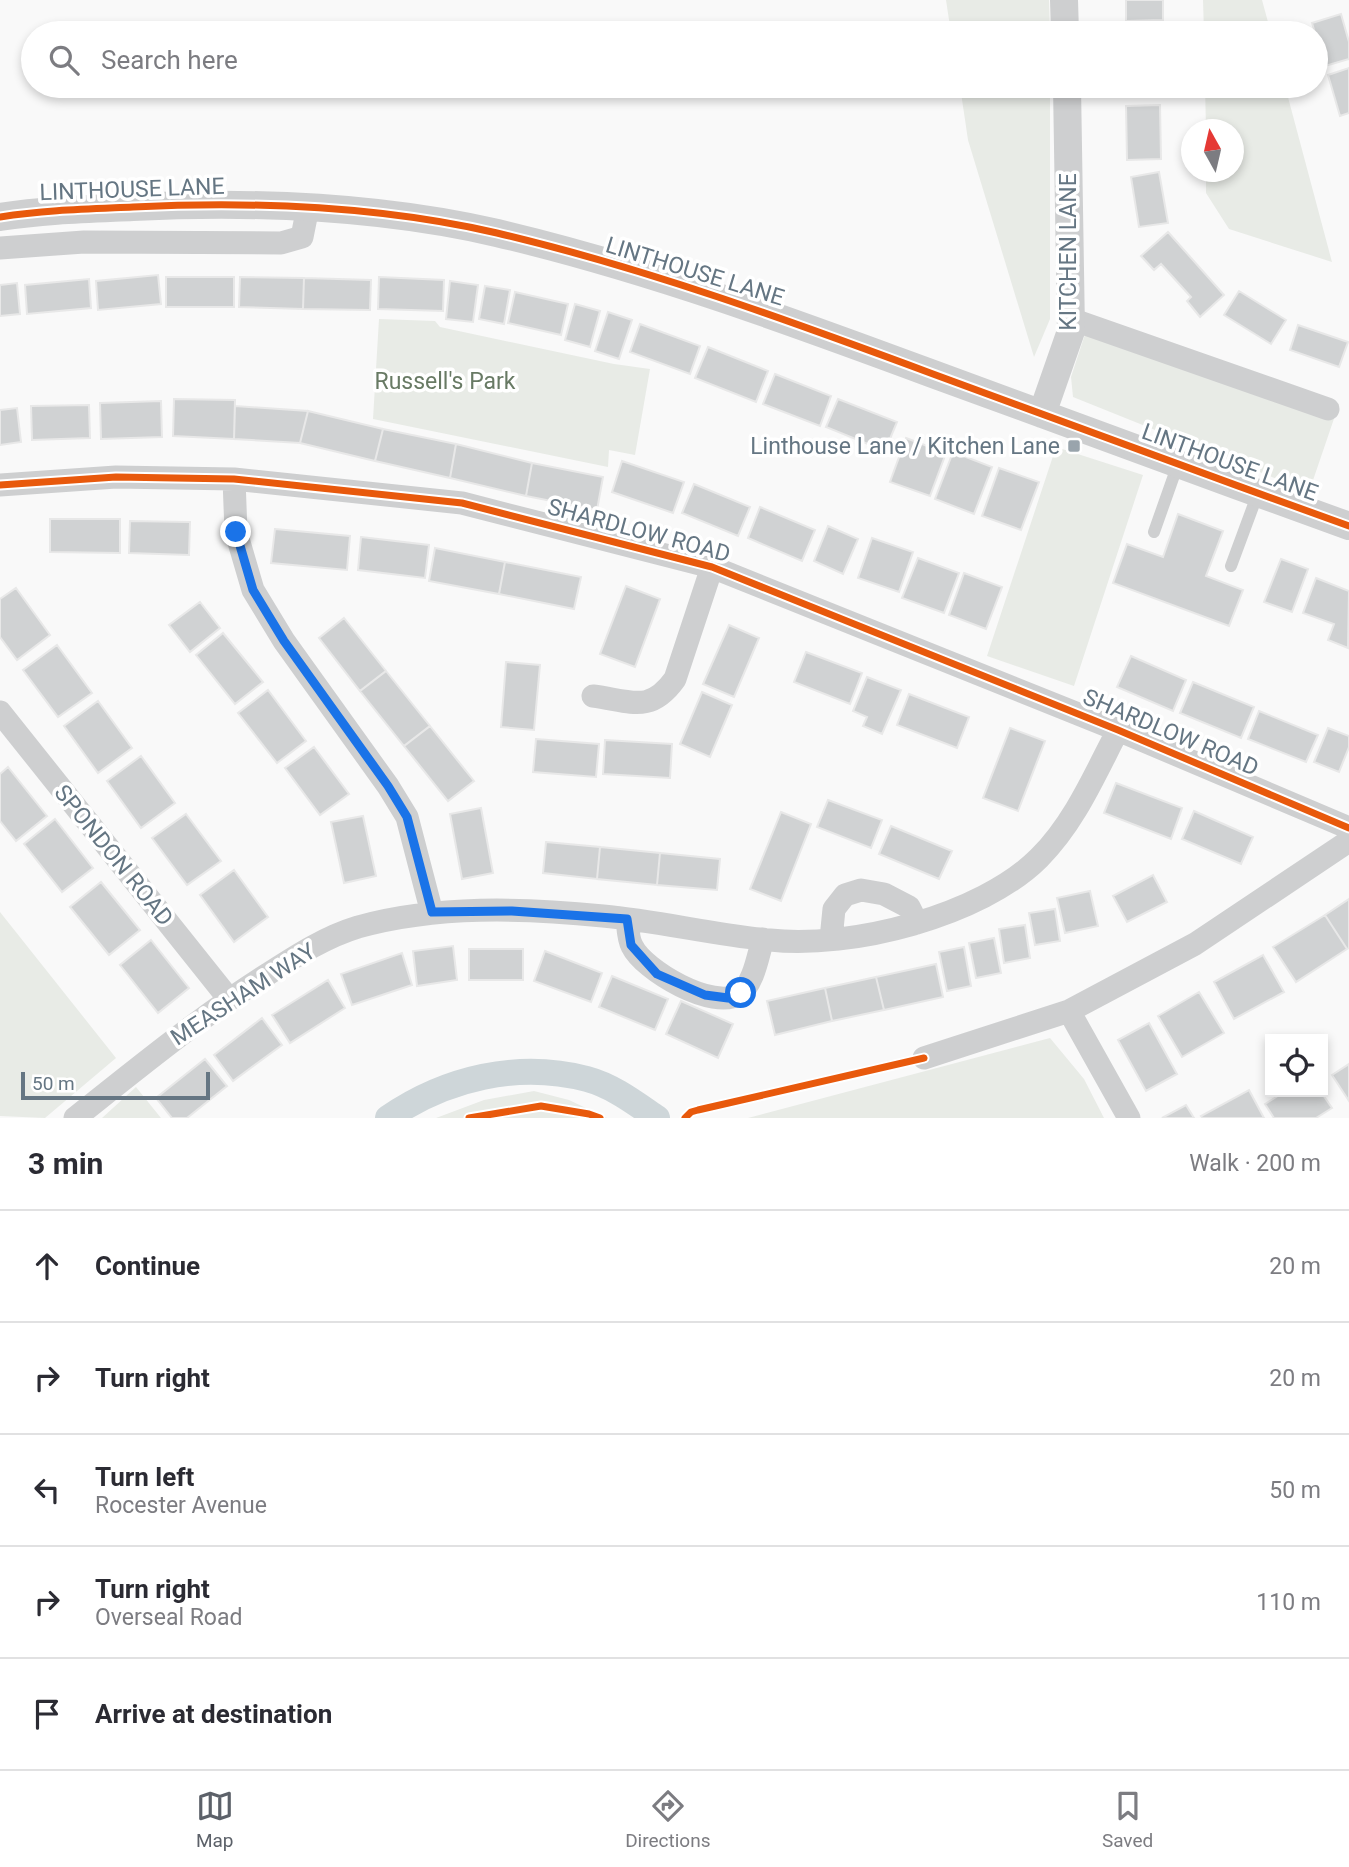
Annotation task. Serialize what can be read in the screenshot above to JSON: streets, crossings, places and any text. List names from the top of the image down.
{
  "streets": {
    "street": [
      "LINTHOUSE LANE",
      "KITCHEN LANE",
      "SHARDLOW ROAD",
      "SPONDON ROAD",
      "MEASHAM WAY"
    ]
  },
  "crossings": [
    ["LINTHOUSE LANE", "KITCHEN LANE"],
    ["SHARDLOW ROAD", "MEASHAM WAY"],
    ["SPONDON ROAD", "MEASHAM WAY"]
  ],
  "parks": ["Russell's Park"],
  "places": {
    "transit": ["Linthouse Lane / Kitchen Lane"]
  },
  "scale_bar": "50 m",
  "north": "top",
  "page": {
    "search": "Search here",
    "scale": "50 m",
    "heading": ["3 min", "Walk · 200 m"],
    "list": [
      ["Continue", "20 m"],
      ["Turn right", "20 m"],
      ["Turn left", "Rocester Avenue", "50 m"],
      ["Turn right", "Overseal Road", "110 m"],
      "Arrive at destination"
    ],
    "nav": ["Map", "Directions", "Saved"]
  }
}
